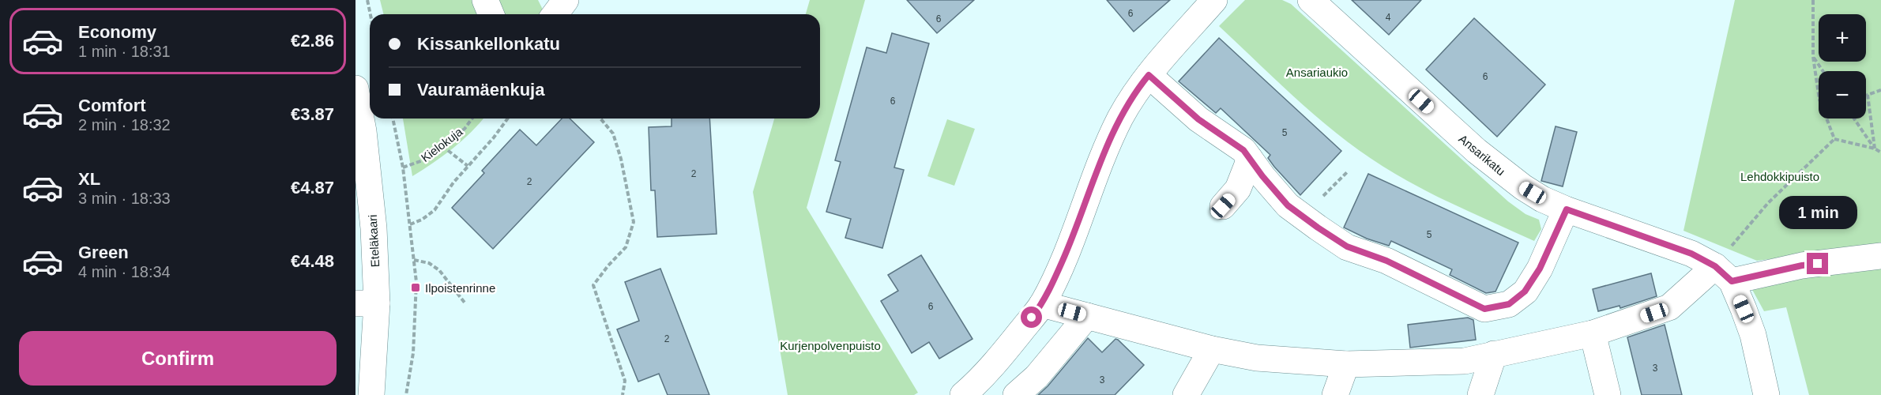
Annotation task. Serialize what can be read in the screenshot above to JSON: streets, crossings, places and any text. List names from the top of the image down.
{
  "streets": {
    "street": ["Ansarikatu", "Eteläkaari"],
    "path": ["Kielokuja"]
  },
  "parks": ["Ansariaukio", "Lehdokkipuisto", "Kurjenpolvenpuisto"],
  "places": {
    "transit": ["Ilpoistenrinne"]
  },
  "house_numbers": [
    "6",
    "4",
    "6",
    "6",
    "6",
    "5",
    "2",
    "2",
    "5",
    "6",
    "2",
    "3",
    "3"
  ],
  "page": {
    "list": [
      {
        "name": "Economy",
        "note": "1 min · 18:31",
        "value": "€2.86"
      },
      {
        "name": "Comfort",
        "note": "2 min · 18:32",
        "value": "€3.87"
      },
      {
        "name": "XL",
        "note": "3 min · 18:33",
        "value": "€4.87"
      },
      {
        "name": "Green",
        "note": "4 min · 18:34",
        "value": "€4.48"
      }
    ],
    "map_buttons": ["+", "−"],
    "banner": ["Kissankellonkatu", "Vauramäenkuja"],
    "bubble": "1 min",
    "buttons": "Confirm"
  }
}
